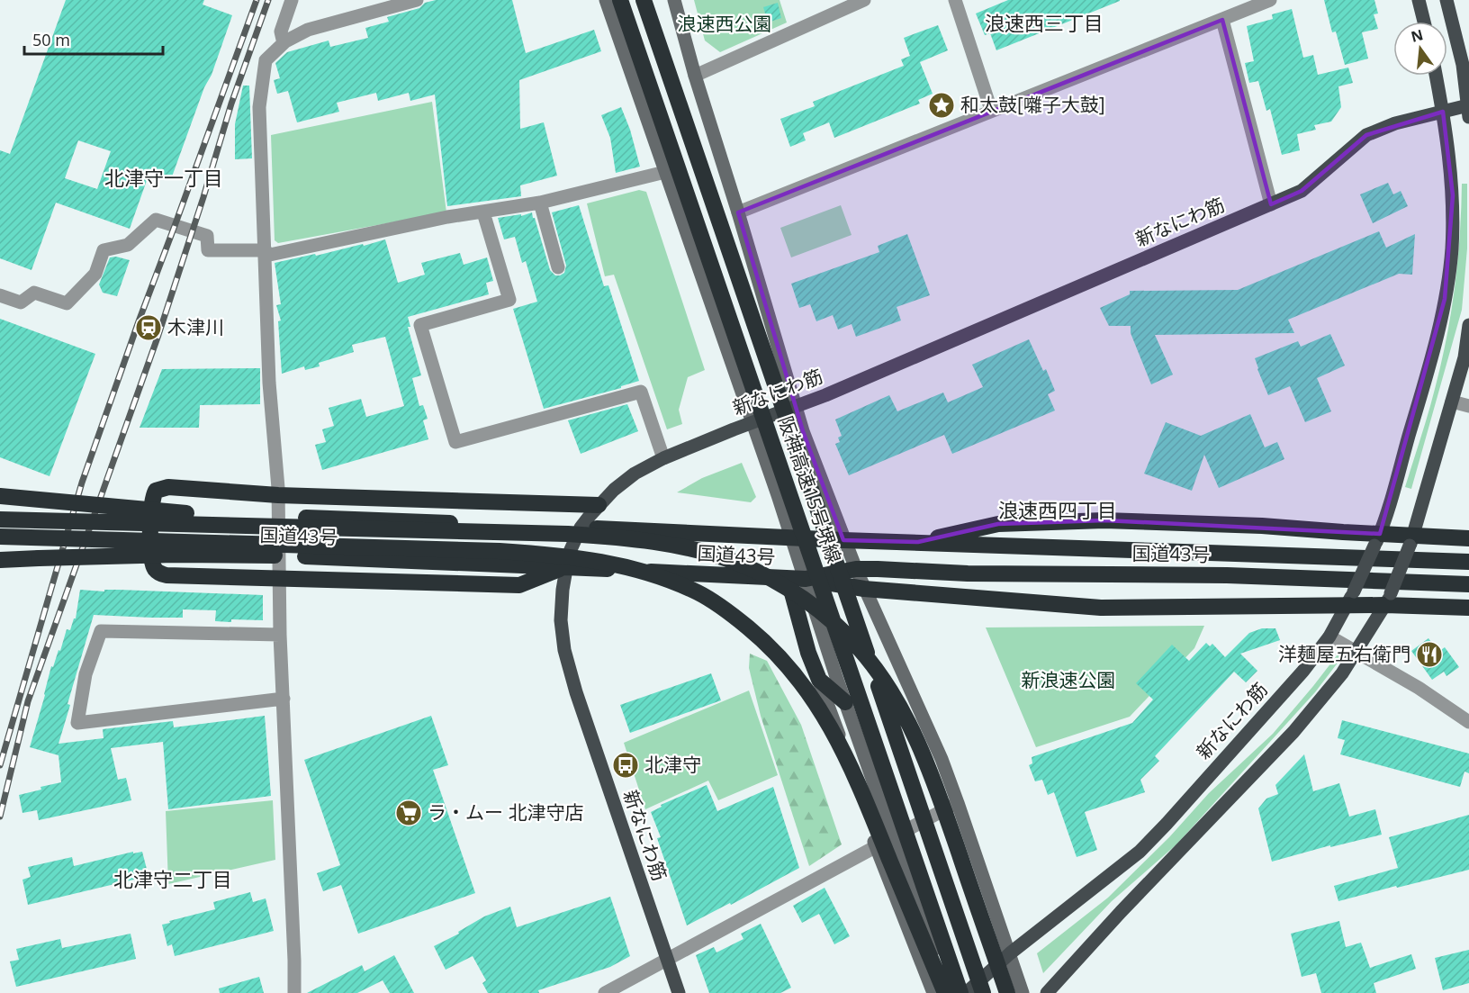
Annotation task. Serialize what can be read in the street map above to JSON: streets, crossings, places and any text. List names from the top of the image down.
{
  "streets": {
    "highway": ["阪神高速15号堺線", "国道43号"],
    "main road": ["新なにわ筋"]
  },
  "crossings": [
    ["新なにわ筋", "国道43号"]
  ],
  "districts": [
    "浪速西三丁目",
    "北津守一丁目",
    "浪速西四丁目",
    "北津守二丁目"
  ],
  "parks": ["浪速西公園", "新浪速公園"],
  "places": {
    "place": ["和太鼓[囃子大鼓]"],
    "station": ["木津川"],
    "restaurant": ["洋麺屋五右衛門"],
    "bus stop": ["北津守"],
    "supermarket": ["ラ・ムー 北津守店"]
  },
  "scale_bar": "50 m",
  "north": "top"
}
